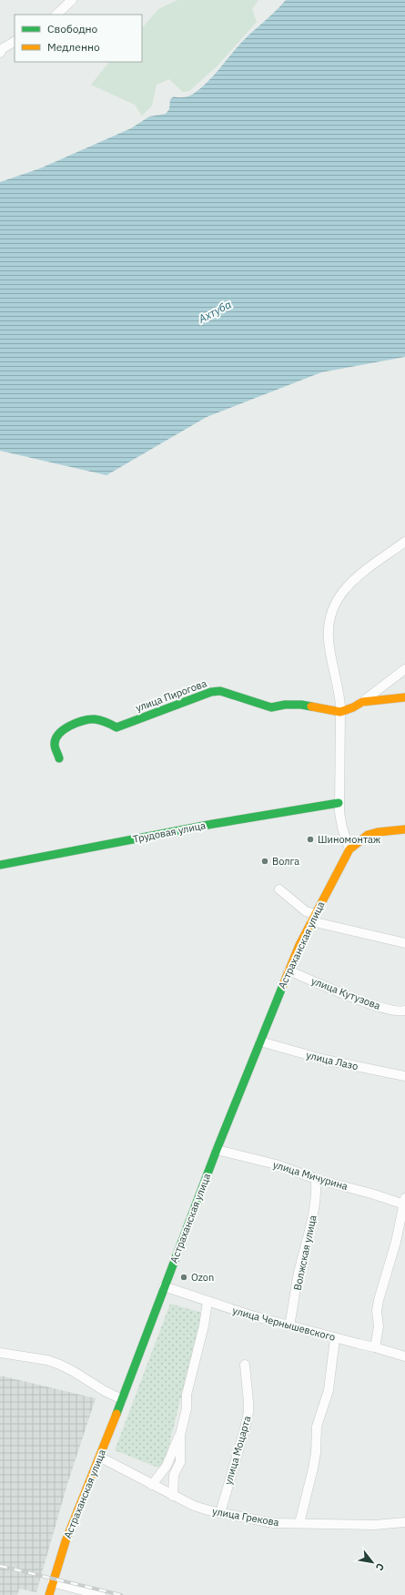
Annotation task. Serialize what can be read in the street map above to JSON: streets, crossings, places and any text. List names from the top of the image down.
{
  "streets": {
    "main road": ["улица Пирогова", "Трудовая улица", "Астраханская улица"],
    "street": [
      "улица Кутузова",
      "улица Лазо",
      "улица Мичурина",
      "Волжская улица",
      "улица Чернышевского",
      "улица Моцарта",
      "улица Грекова"
    ]
  },
  "crossings": [
    ["Астраханская улица", "улица Кутузова"],
    ["Астраханская улица", "улица Лазо"],
    ["Астраханская улица", "улица Мичурина"],
    ["Астраханская улица", "улица Чернышевского"],
    ["Астраханская улица", "улица Грекова"],
    ["улица Мичурина", "Волжская улица"],
    ["Волжская улица", "улица Чернышевского"],
    ["улица Моцарта", "улица Грекова"]
  ],
  "water": ["Ахтуба"],
  "places": ["Шиномонтаж", "Волга", "Ozon"],
  "legend": ["Свободно", "Медленно"],
  "north": "bottom right"
}
